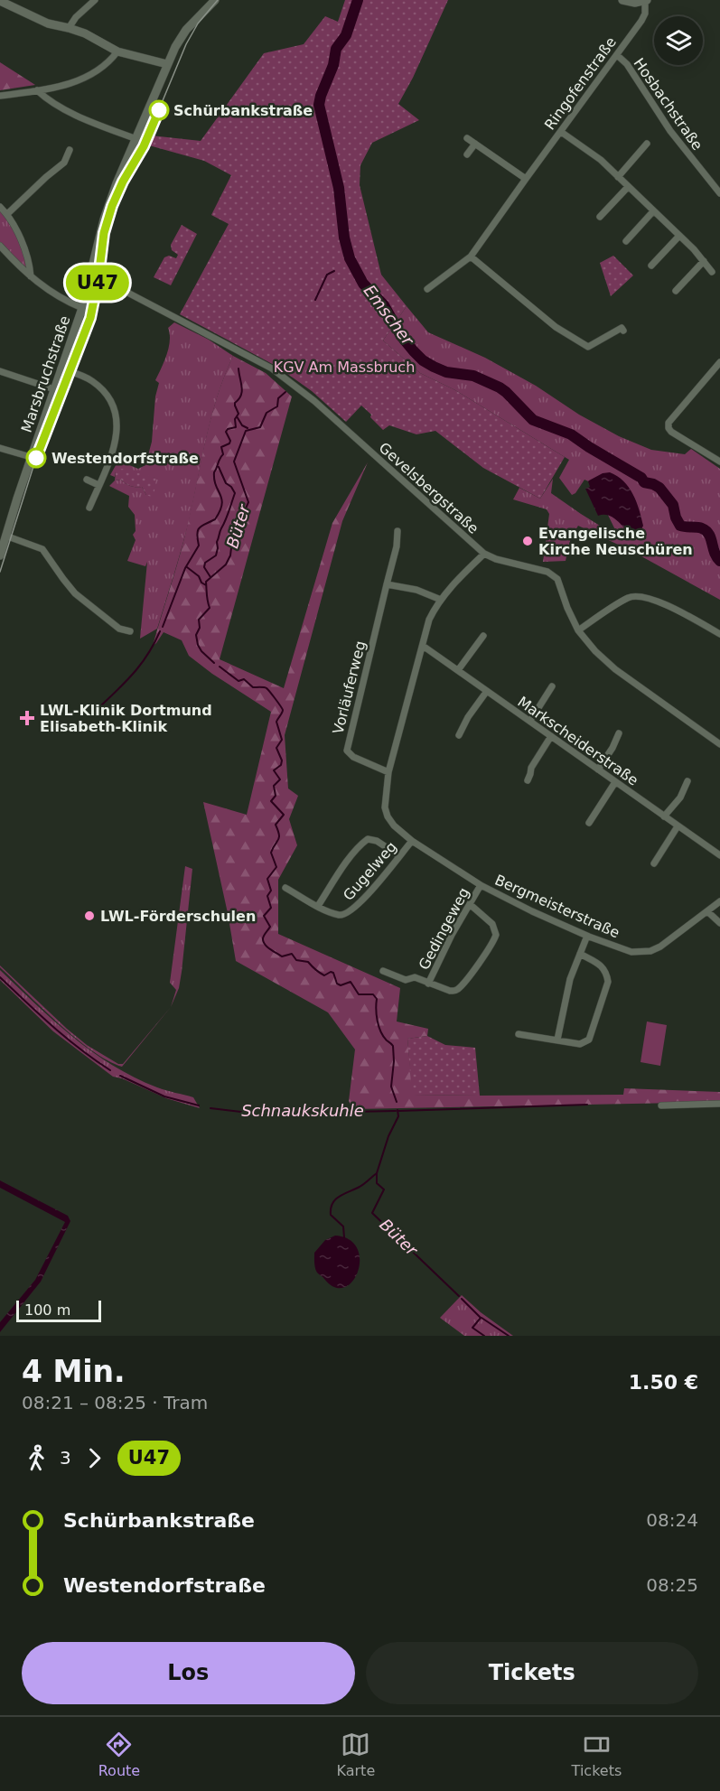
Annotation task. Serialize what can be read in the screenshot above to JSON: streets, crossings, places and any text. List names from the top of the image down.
{
  "streets": {
    "street": [
      "Ringofenstraße",
      "Hosbachstraße",
      "Marsbruchstraße",
      "Gevelsbergstraße",
      "Vorläuferweg",
      "Markscheiderstraße",
      "Gugelweg",
      "Bergmeisterstraße",
      "Gedingeweg"
    ]
  },
  "crossings": [
    ["Ringofenstraße", "Hosbachstraße"],
    ["Marsbruchstraße", "Gevelsbergstraße"],
    ["Gevelsbergstraße", "Bergmeisterstraße"],
    ["Vorläuferweg", "Bergmeisterstraße"],
    ["Markscheiderstraße", "Bergmeisterstraße"],
    ["Gugelweg", "Bergmeisterstraße"],
    ["Bergmeisterstraße", "Gedingeweg"]
  ],
  "water": ["Emscher", "Büter", "Schnaukskuhle"],
  "parks": ["KGV Am Massbruch"],
  "places": {
    "other": [
      "Schürbankstraße",
      "Westendorfstraße",
      "Evangelische Kirche Neuschüren",
      "LWL-Förderschulen"
    ],
    "health": ["LWL-Klinik Dortmund Elisabeth-Klinik"]
  },
  "lines": ["tram line U47"],
  "scale_bar": "100 m",
  "page": {
    "on_map": "U47",
    "scale": "100 m",
    "heading": ["4 Min.", "08:21 – 08:25 · Tram", "1.50 €"],
    "legs": ["3", "U47"],
    "list": [
      {
        "name": "Schürbankstraße",
        "value": "08:24"
      },
      {
        "name": "Westendorfstraße",
        "value": "08:25"
      }
    ],
    "buttons": ["Los", "Tickets"],
    "tabs": ["Route", "Karte", "Tickets"]
  }
}
